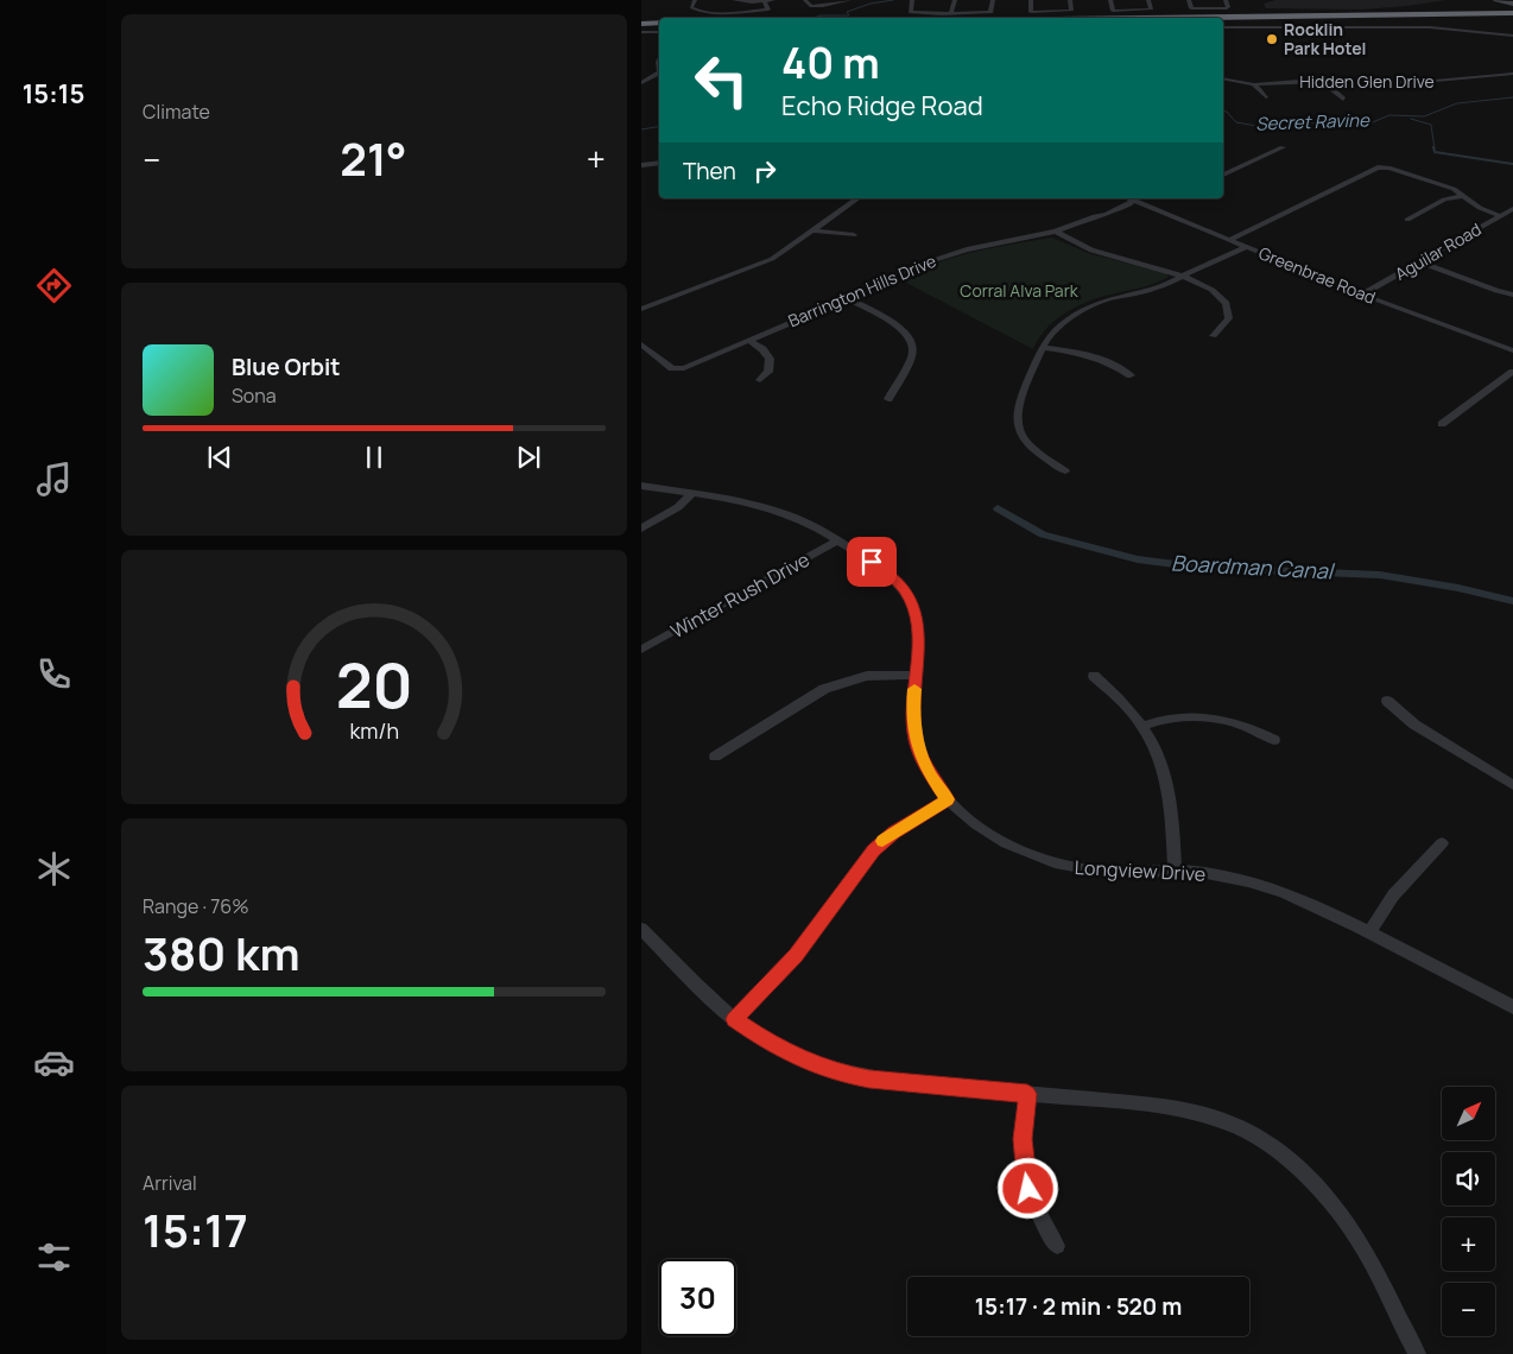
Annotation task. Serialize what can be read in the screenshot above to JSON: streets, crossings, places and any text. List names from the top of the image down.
{
  "streets": {
    "street": [
      "Hidden Glen Drive",
      "Aguilar Road",
      "Greenbrae Road",
      "Barrington Hills Drive",
      "Winter Rush Drive",
      "Longview Drive"
    ]
  },
  "crossings": [
    ["Aguilar Road", "Greenbrae Road"],
    ["Greenbrae Road", "Barrington Hills Drive"],
    ["Winter Rush Drive", "Longview Drive"]
  ],
  "water": ["Secret Ravine", "Boardman Canal"],
  "parks": ["Corral Alva Park"],
  "places": ["Rocklin Park Hotel"],
  "north": "top right",
  "page": {
    "tabs": "15:15",
    "tile": [
      "Climate",
      ["Range · 76%", "380 km"],
      ["Arrival", "15:17"]
    ],
    "turn": ["40 m", "Echo Ridge Road"],
    "heat": ["−", "21°", "+"],
    "then": "Then",
    "song": ["Blue Orbit", "Sona"],
    "map_buttons": ["+", "−"],
    "limit": "30",
    "trip": "15:17 · 2 min · 520 m",
    "gauge": ["20", "km/h"]
  }
}
